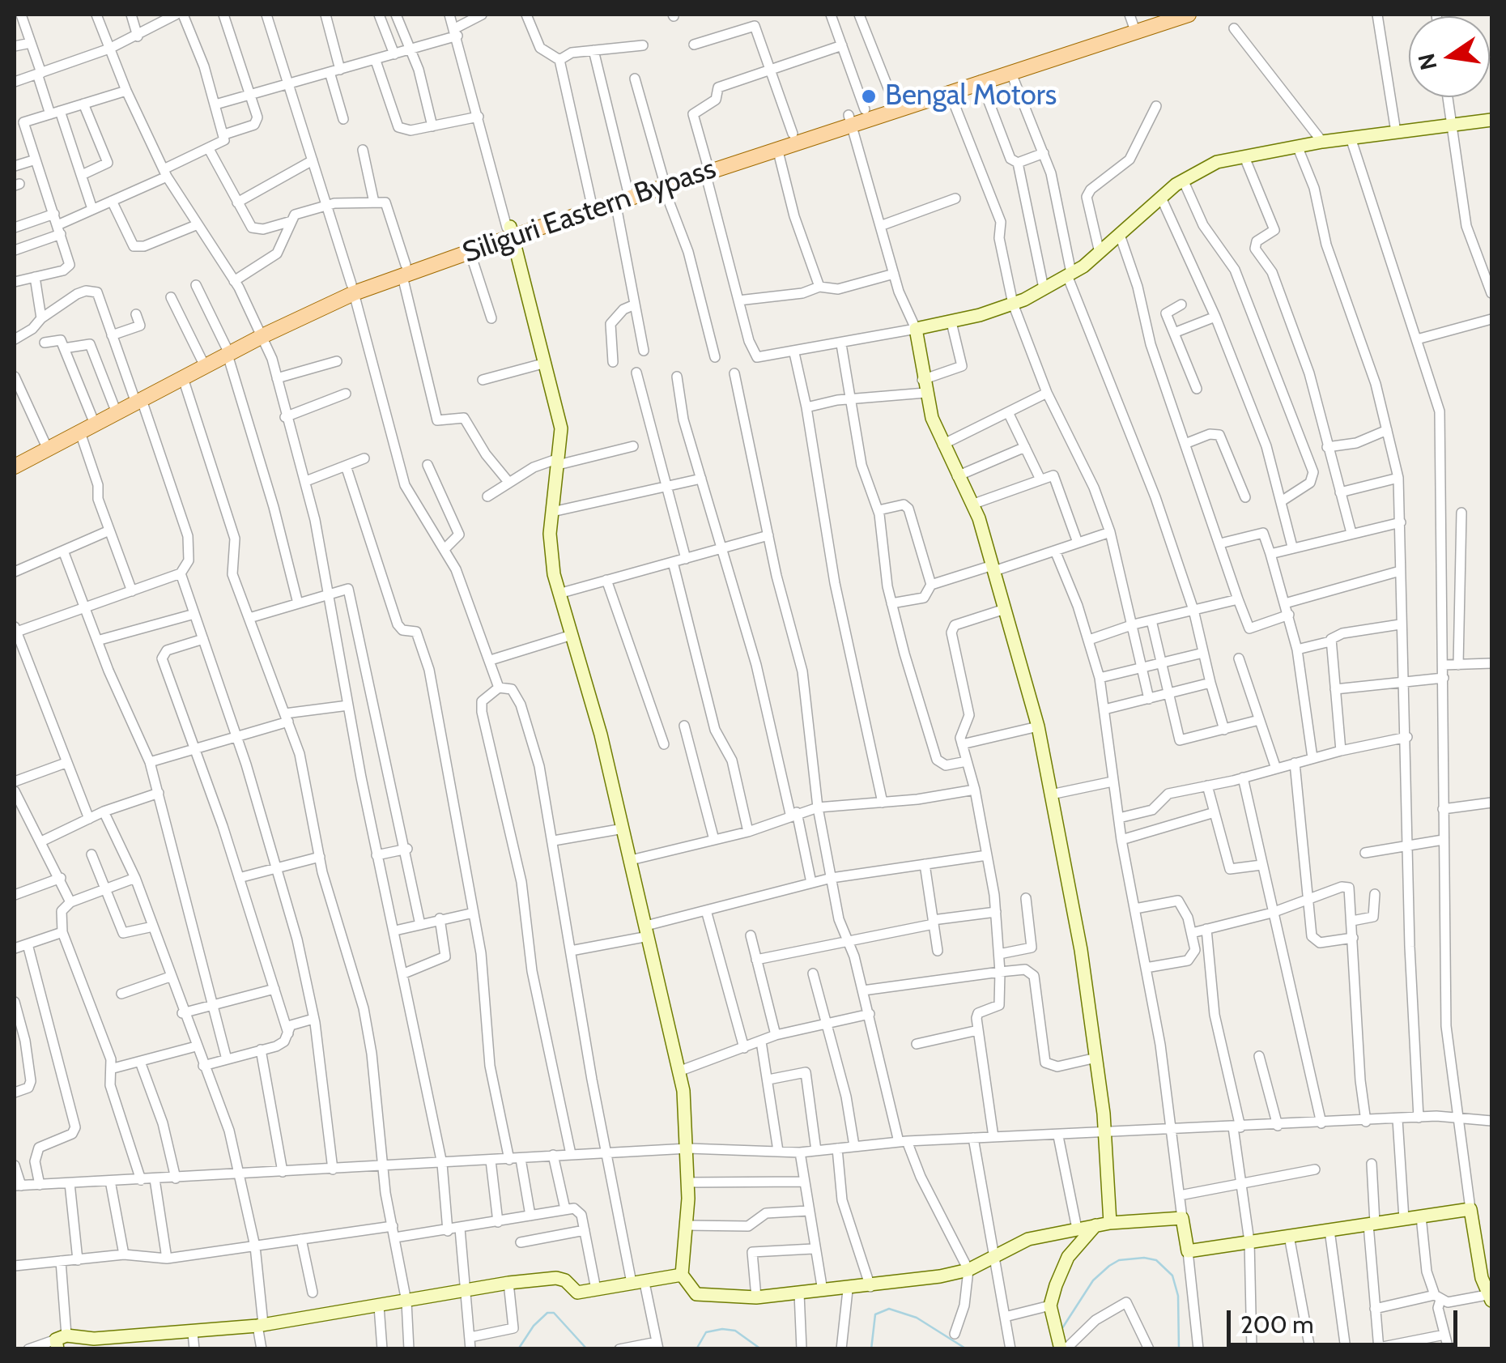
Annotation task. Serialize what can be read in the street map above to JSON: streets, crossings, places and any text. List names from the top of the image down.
{
  "streets": {
    "main road": ["Siliguri Eastern Bypass"]
  },
  "places": ["Bengal Motors"],
  "scale_bar": "200 m",
  "north": "left"
}
